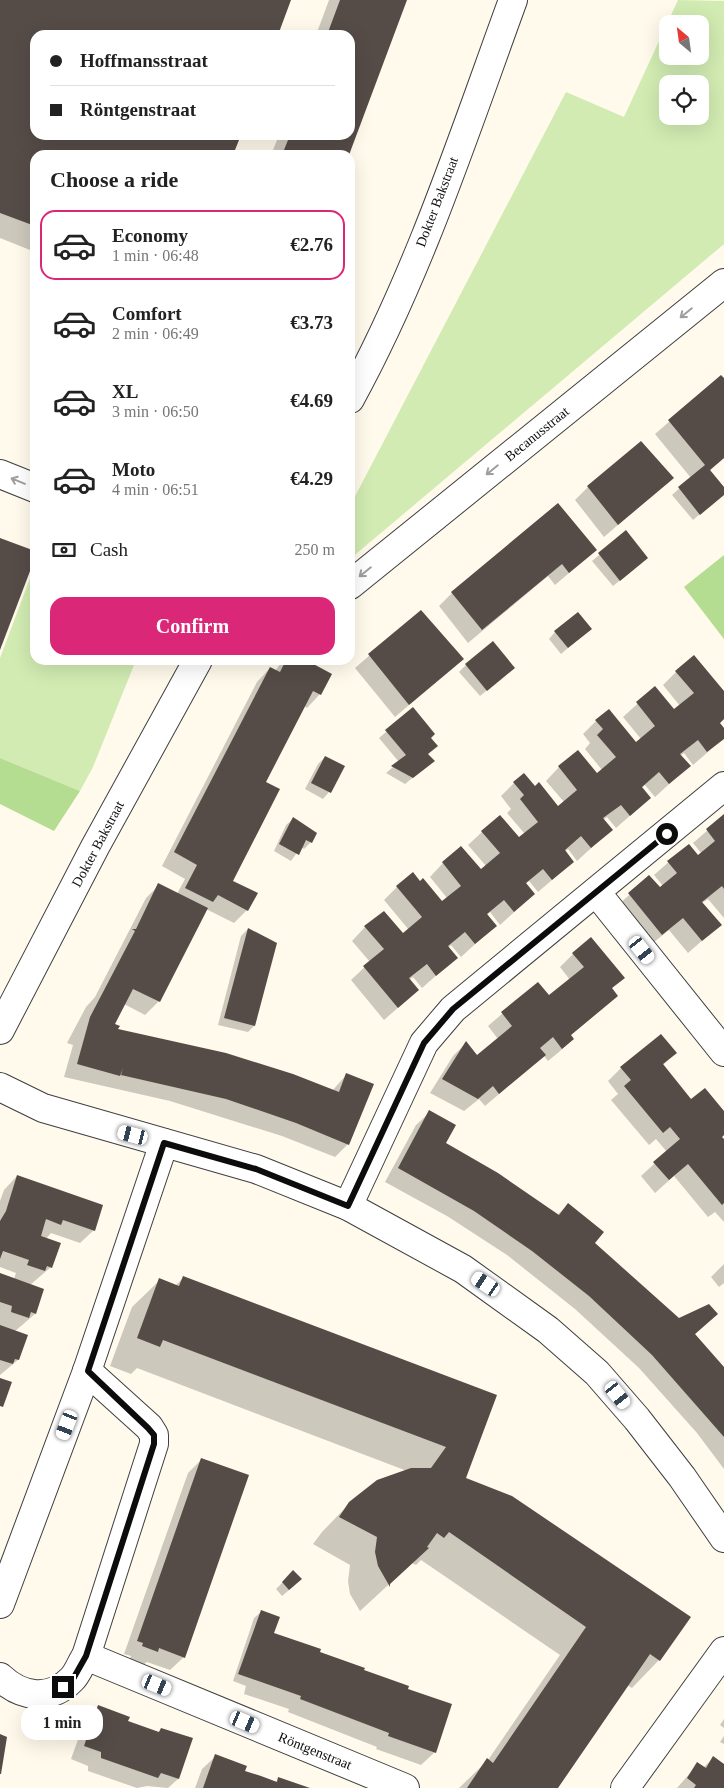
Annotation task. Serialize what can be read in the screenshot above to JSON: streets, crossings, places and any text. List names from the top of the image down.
{
  "streets": {
    "street": ["Dokter Bakstraat", "Becanusstraat", "Röntgenstraat"]
  },
  "one_way": ["Becanusstraat"],
  "north": "top left",
  "page": {
    "banner": ["Hoffmansstraat", "Röntgenstraat"],
    "heading": "Choose a ride",
    "list": [
      {
        "name": "Economy",
        "note": "1 min · 06:48",
        "value": "€2.76"
      },
      {
        "name": "Comfort",
        "note": "2 min · 06:49",
        "value": "€3.73"
      },
      {
        "name": "XL",
        "note": "3 min · 06:50",
        "value": "€4.69"
      },
      {
        "name": "Moto",
        "note": "4 min · 06:51",
        "value": "€4.29"
      }
    ],
    "pay": ["Cash", "250 m"],
    "buttons": "Confirm",
    "bubble": "1 min"
  }
}
